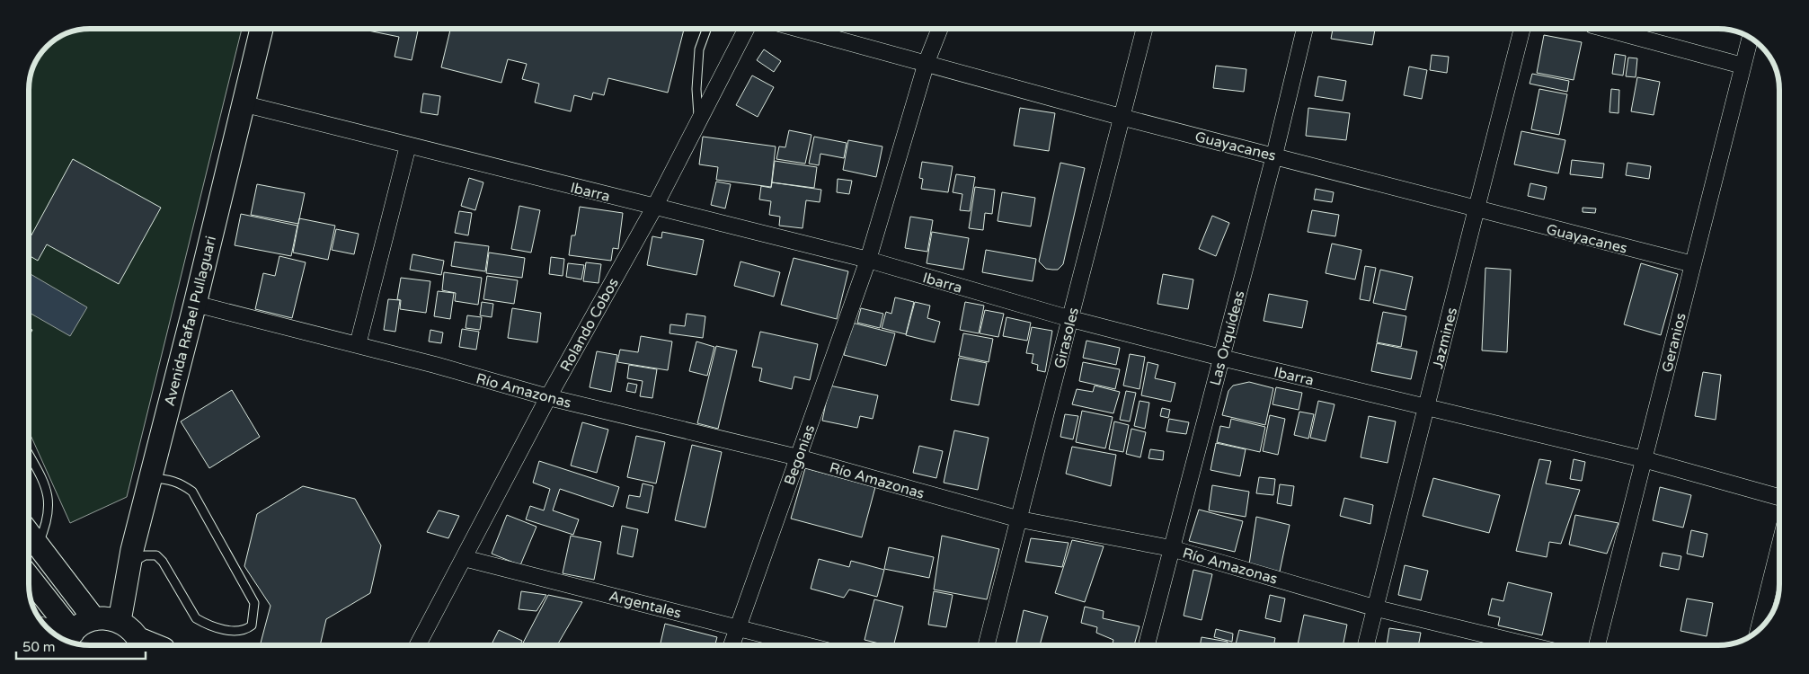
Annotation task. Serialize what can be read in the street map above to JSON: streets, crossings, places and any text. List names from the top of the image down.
{
  "streets": {
    "street": [
      "Guayacanes",
      "Ibarra",
      "Avenida Rafael Pullaguari",
      "Rolando Cobos",
      "Girasoles",
      "Las Orquídeas",
      "Jazmines",
      "Geranios",
      "Río Amazonas",
      "Begonias",
      "Argentales"
    ]
  },
  "crossings": [
    ["Guayacanes", "Girasoles"],
    ["Guayacanes", "Las Orquídeas"],
    ["Guayacanes", "Jazmines"],
    ["Guayacanes", "Geranios"],
    ["Guayacanes", "Begonias"],
    ["Ibarra", "Avenida Rafael Pullaguari"],
    ["Ibarra", "Rolando Cobos"],
    ["Ibarra", "Girasoles"],
    ["Ibarra", "Las Orquídeas"],
    ["Ibarra", "Jazmines"],
    ["Ibarra", "Geranios"],
    ["Ibarra", "Begonias"],
    ["Avenida Rafael Pullaguari", "Río Amazonas"],
    ["Rolando Cobos", "Río Amazonas"],
    ["Rolando Cobos", "Argentales"],
    ["Girasoles", "Río Amazonas"],
    ["Las Orquídeas", "Río Amazonas"],
    ["Jazmines", "Río Amazonas"],
    ["Río Amazonas", "Begonias"],
    ["Begonias", "Argentales"]
  ],
  "scale_bar": "50 m"
}
